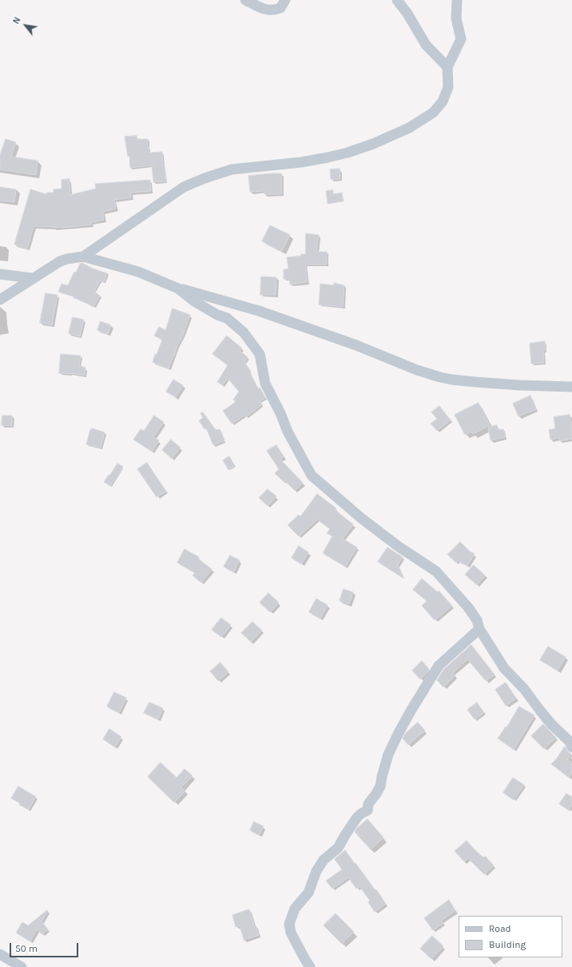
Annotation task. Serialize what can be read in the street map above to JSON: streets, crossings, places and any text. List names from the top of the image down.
{
  "legend": ["Road", "Building"],
  "scale_bar": "50 m",
  "north": "top left"
}
